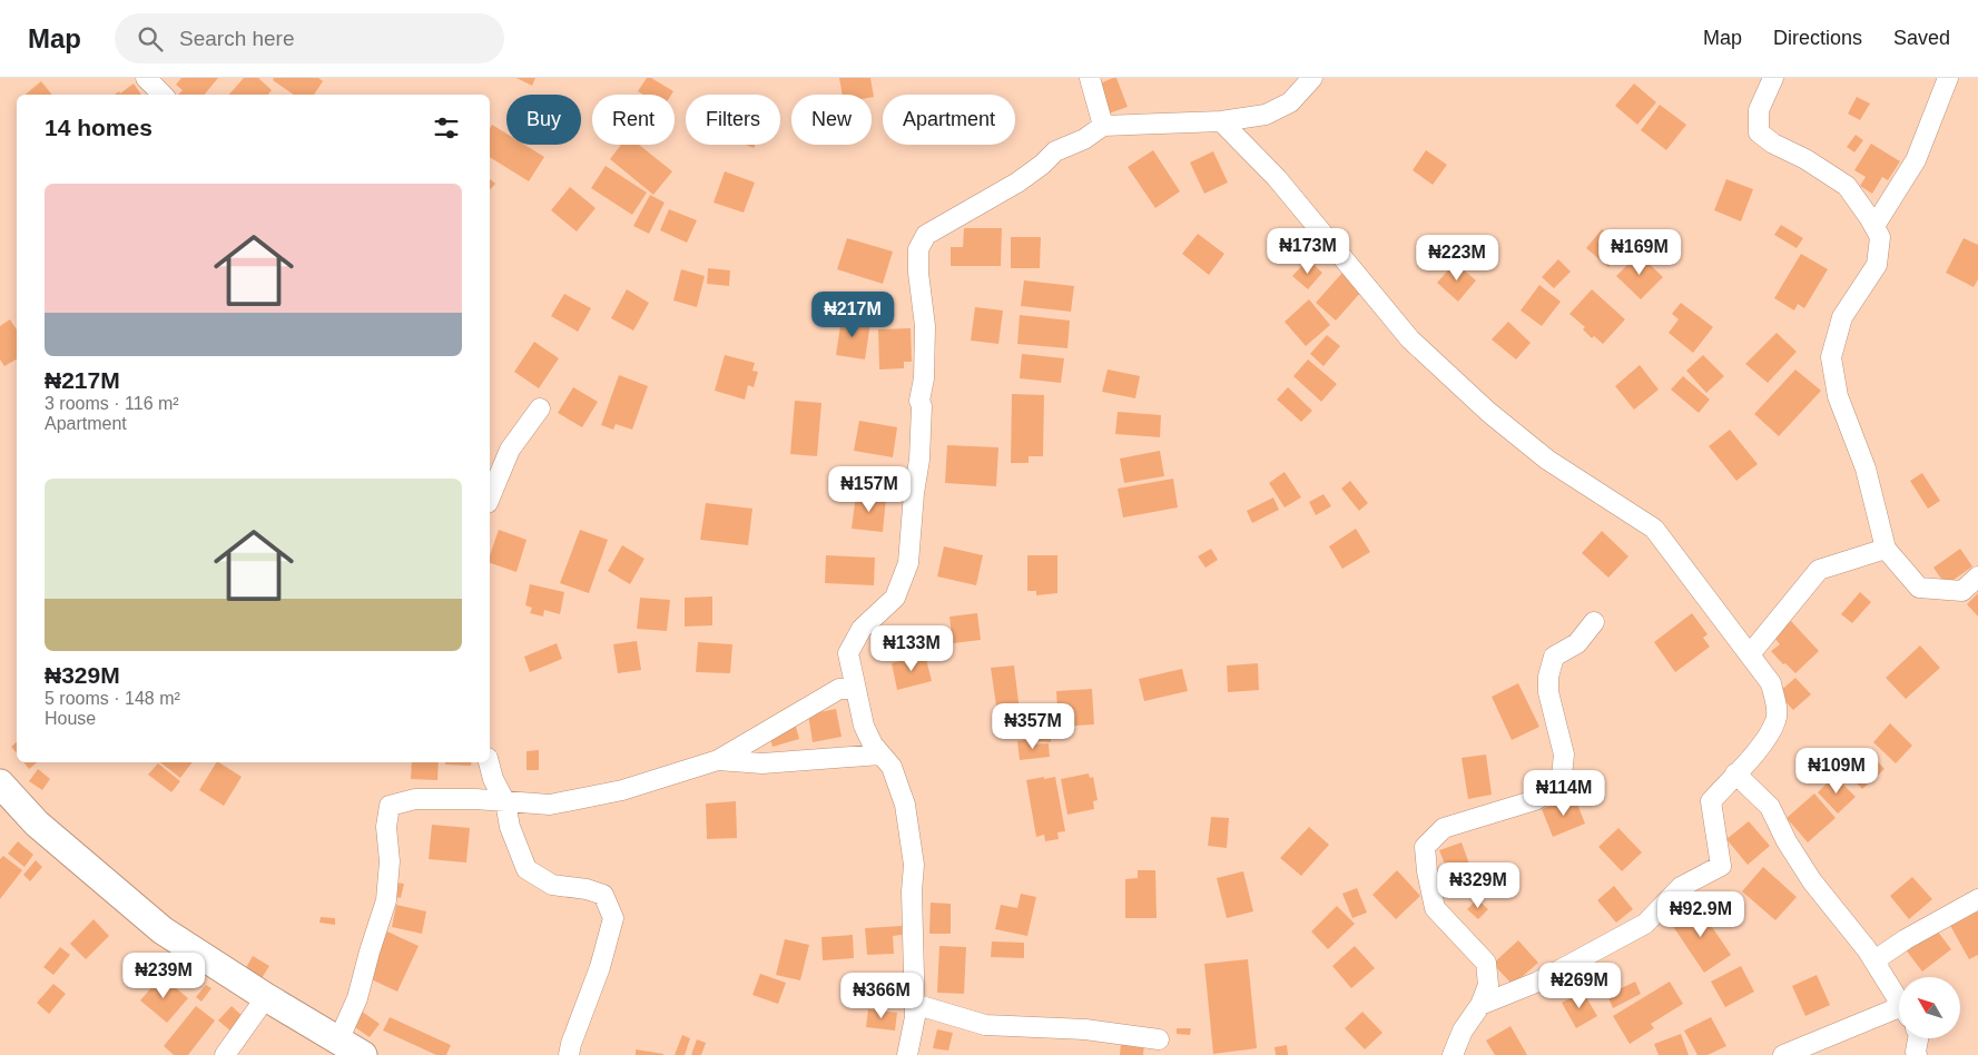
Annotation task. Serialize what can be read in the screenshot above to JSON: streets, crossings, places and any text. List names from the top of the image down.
{
  "north": "top left",
  "page": {
    "header": "Map",
    "search": "Search here",
    "nav": ["Map", "Directions", "Saved"],
    "chip": [
      "Buy",
      "Rent",
      "Filters",
      "New",
      "Apartment"
    ],
    "heading": "14 homes",
    "list": [
      {
        "name": "₦217M",
        "note": "3 rooms · 116 m² · Apartment"
      },
      {
        "name": "₦329M",
        "note": "5 rooms · 148 m² · House"
      }
    ],
    "price": [
      "₦173M",
      "₦169M",
      "₦223M",
      "₦217M",
      "₦157M",
      "₦133M",
      "₦357M",
      "₦109M",
      "₦114M",
      "₦329M",
      "₦92.9M",
      "₦239M",
      "₦269M",
      "₦366M"
    ]
  }
}
